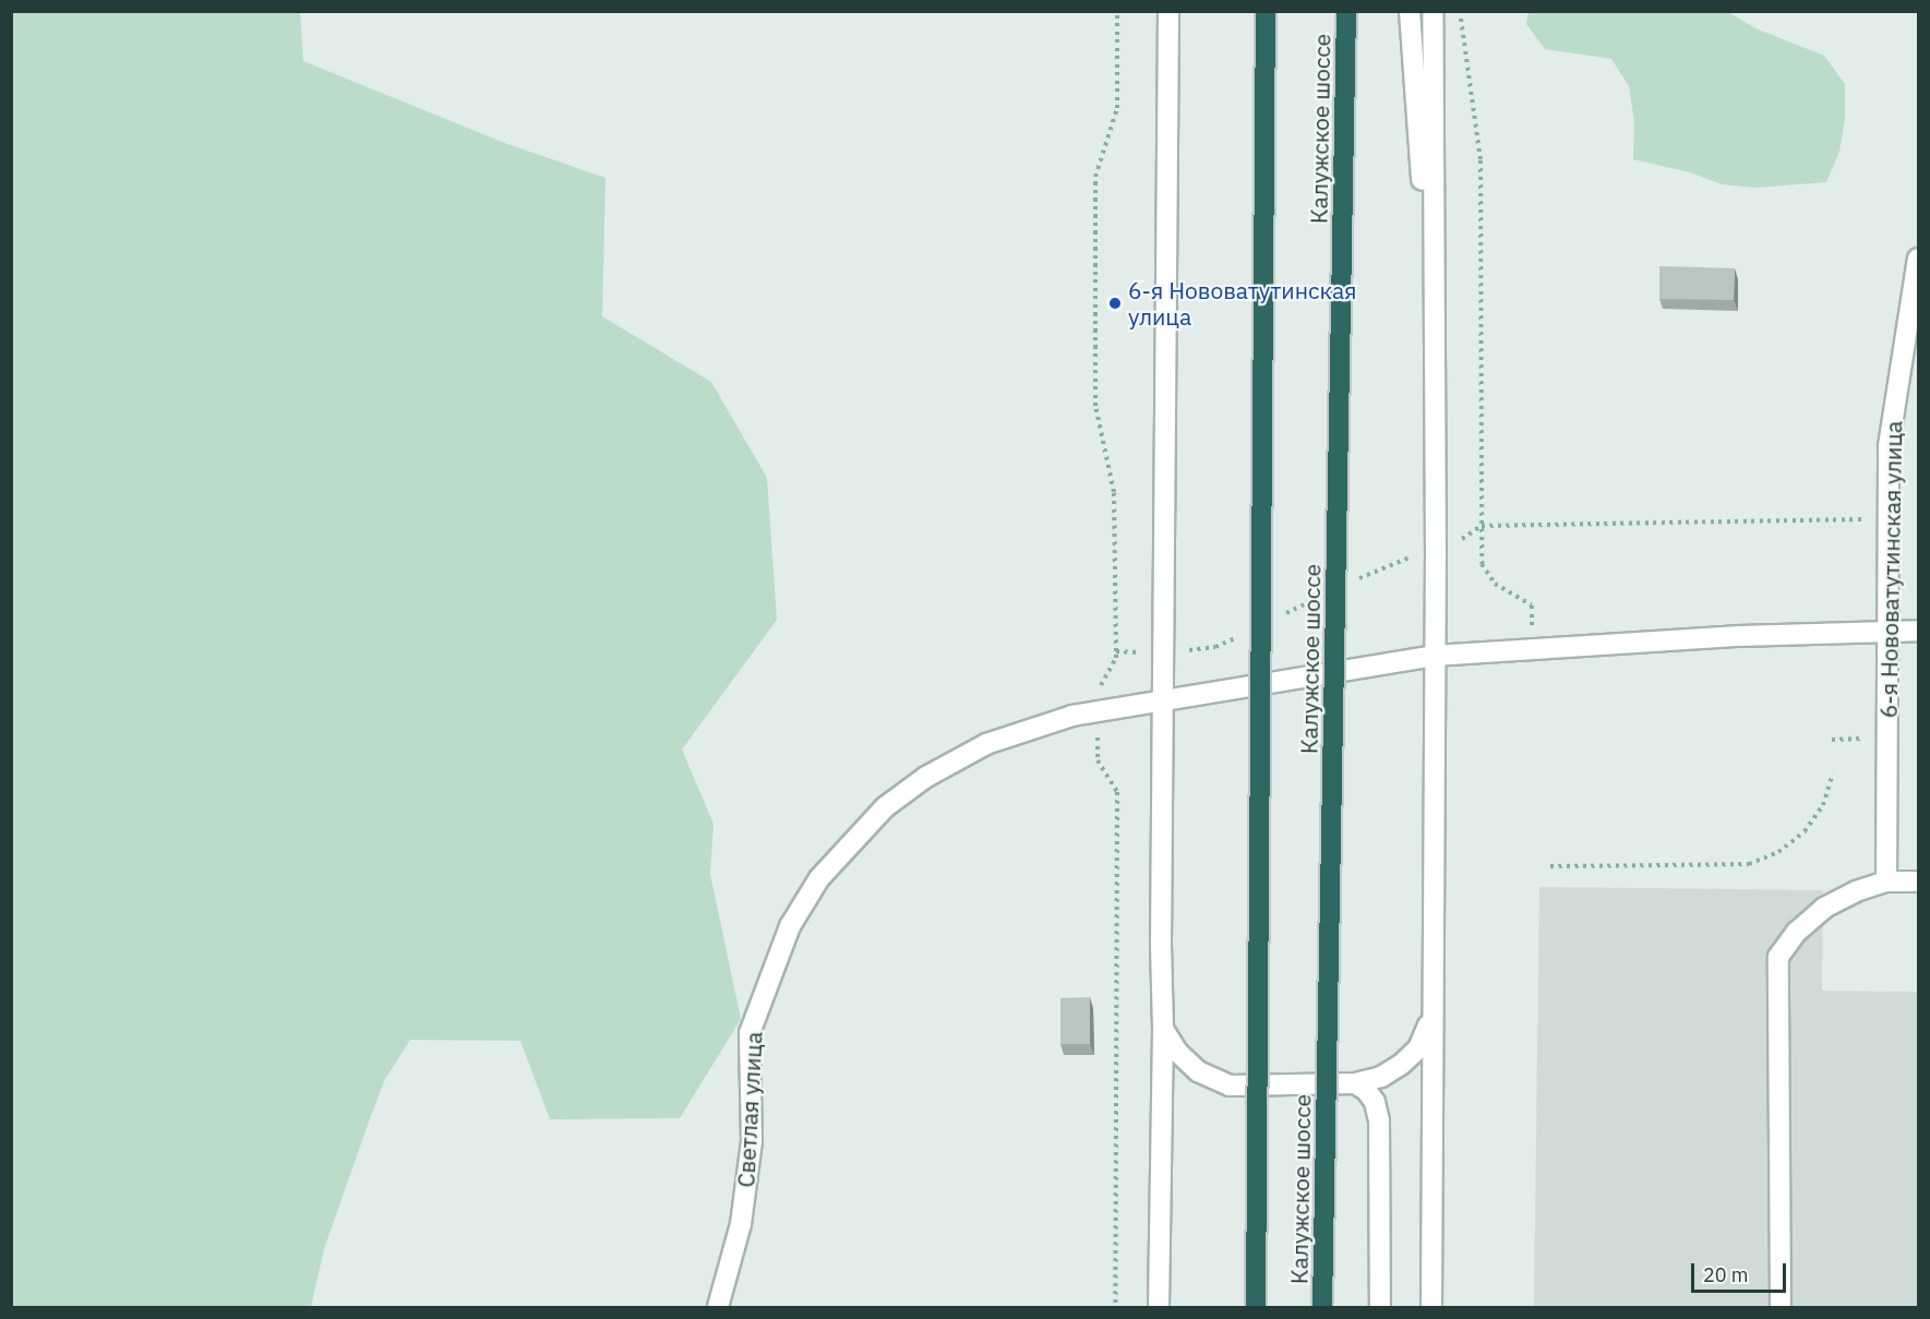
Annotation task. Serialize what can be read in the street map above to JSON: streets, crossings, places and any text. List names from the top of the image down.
{
  "streets": {
    "highway": ["Калужское шоссе"],
    "street": ["6-я Нововатутинская улица", "Светлая улица"]
  },
  "crossings": [
    ["6-я Нововатутинская улица", "Светлая улица"]
  ],
  "places": ["6-я Нововатутинская улица"],
  "scale_bar": "20 m"
}
